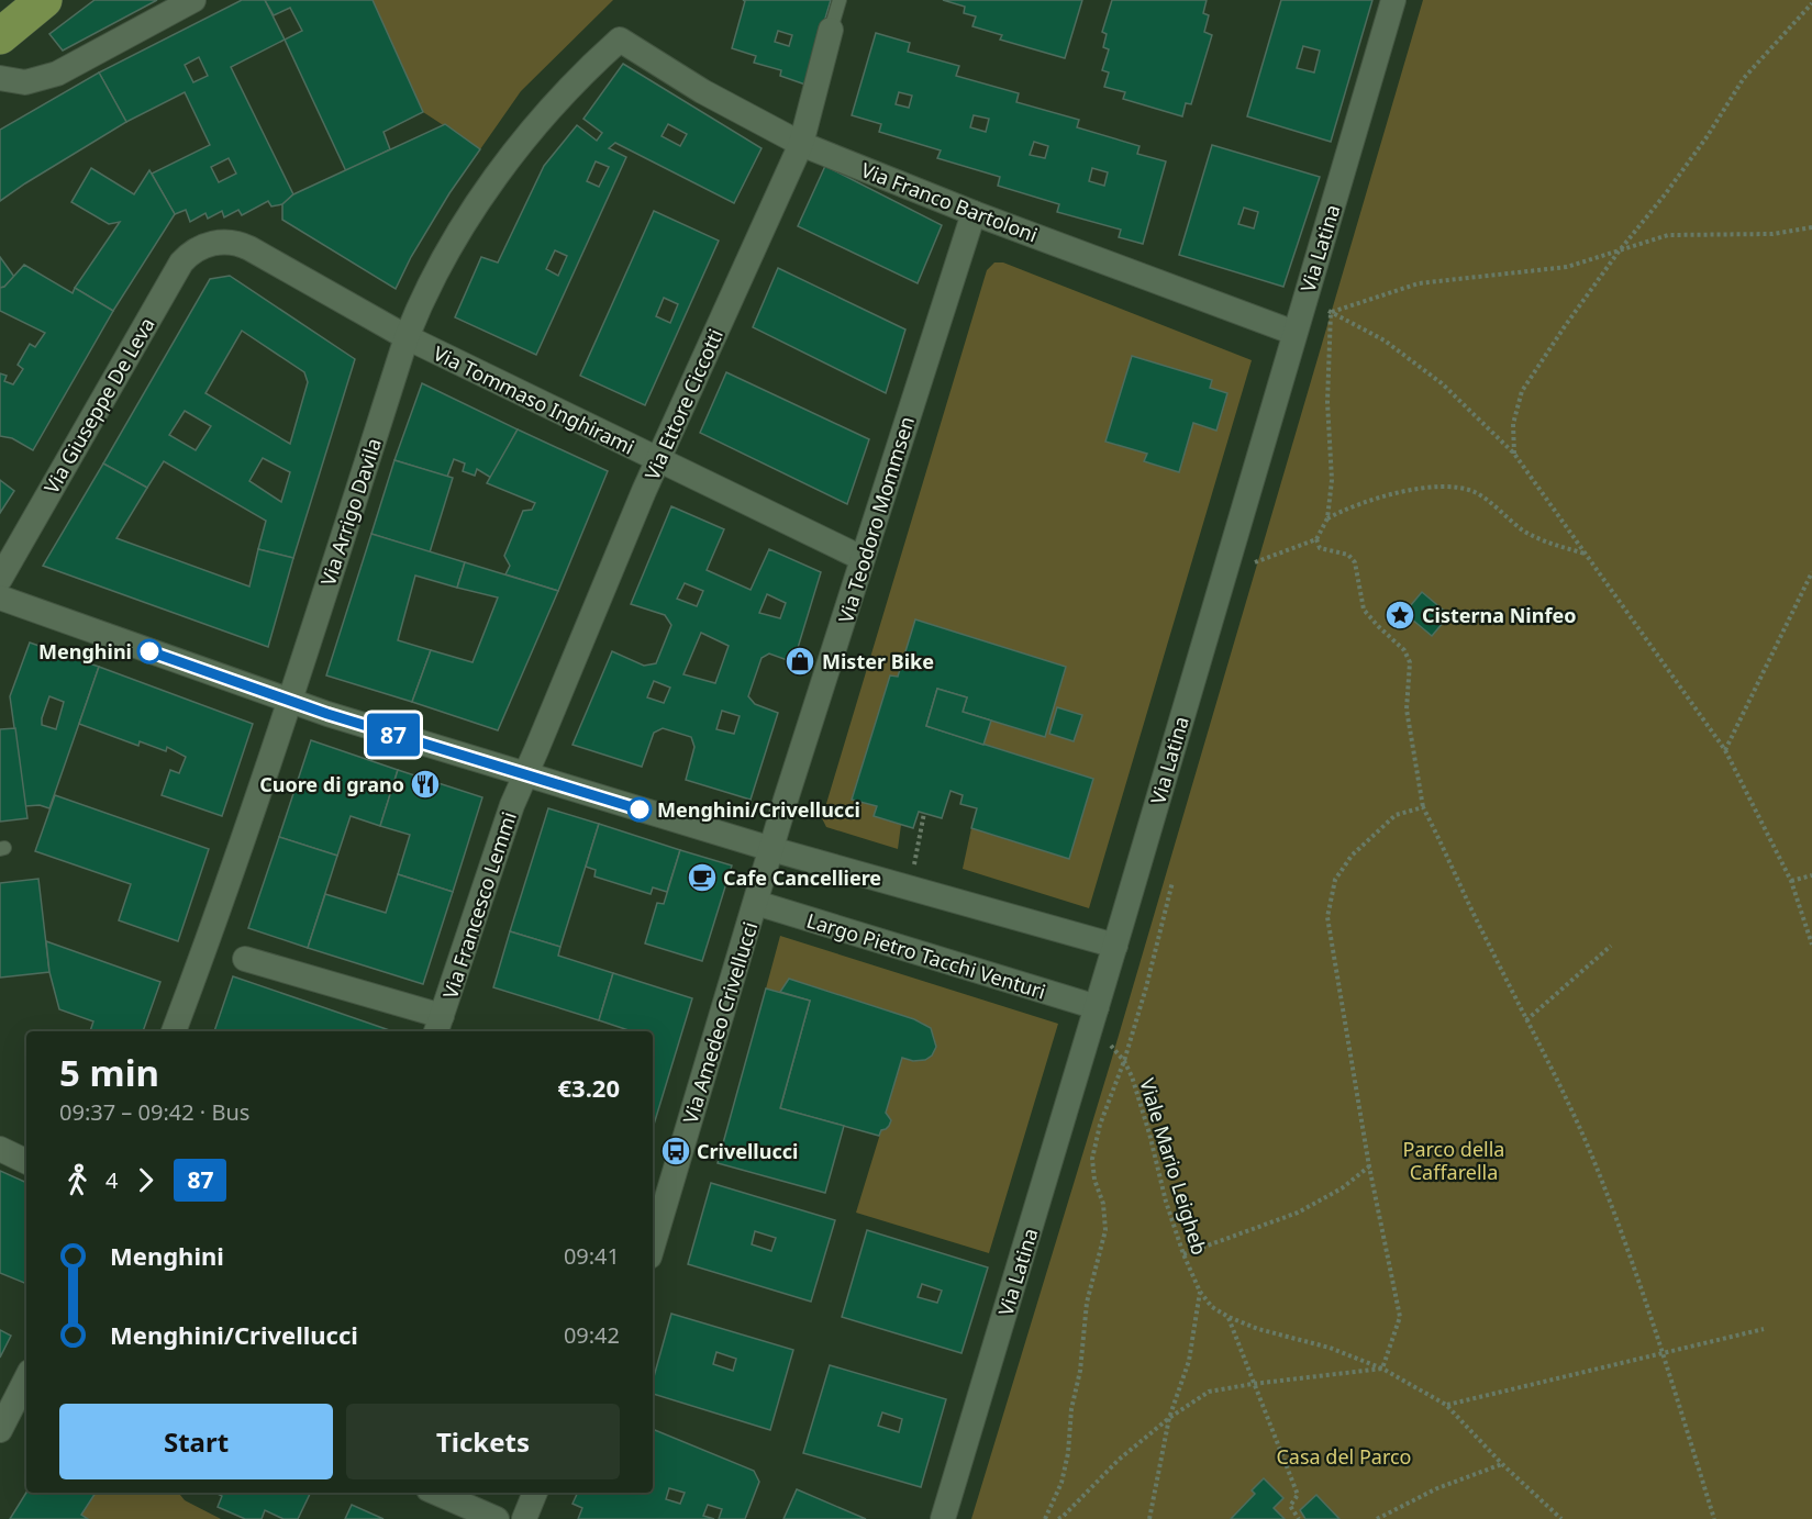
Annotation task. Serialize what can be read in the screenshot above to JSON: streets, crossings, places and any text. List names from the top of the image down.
{
  "streets": {
    "street": [
      "Via Franco Bartoloni",
      "Via Latina",
      "Via Tommaso Inghirami",
      "Via Ettore Ciccotti",
      "Via Giuseppe De Leva",
      "Via Arrigo Davila",
      "Via Teodoro Mommsen",
      "Via Francesco Lemmi",
      "Largo Pietro Tacchi Venturi",
      "Via Amedeo Crivellucci"
    ],
    "path": ["Viale Mario Leigheb"]
  },
  "crossings": [
    ["Via Franco Bartoloni", "Via Latina"],
    ["Via Franco Bartoloni", "Via Ettore Ciccotti"],
    ["Via Franco Bartoloni", "Via Arrigo Davila"],
    ["Via Franco Bartoloni", "Via Teodoro Mommsen"],
    ["Via Latina", "Largo Pietro Tacchi Venturi"],
    ["Via Tommaso Inghirami", "Via Ettore Ciccotti"],
    ["Via Tommaso Inghirami", "Via Giuseppe De Leva"],
    ["Via Tommaso Inghirami", "Via Arrigo Davila"],
    ["Via Tommaso Inghirami", "Via Teodoro Mommsen"],
    ["Via Ettore Ciccotti", "Via Francesco Lemmi"],
    ["Via Teodoro Mommsen", "Largo Pietro Tacchi Venturi"],
    ["Via Teodoro Mommsen", "Via Amedeo Crivellucci"],
    ["Largo Pietro Tacchi Venturi", "Via Amedeo Crivellucci"]
  ],
  "parks": ["Parco della Caffarella", "Casa del Parco"],
  "places": {
    "place": ["Cisterna Ninfeo"],
    "other": ["Menghini", "Menghini/Crivellucci"],
    "shop": ["Mister Bike"],
    "restaurant": ["Cuore di grano"],
    "cafe": ["Cafe Cancelliere"],
    "bus stop": ["Crivellucci"]
  },
  "lines": ["bus line 87"],
  "page": {
    "on_map": "87",
    "heading": ["5 min", "09:37 – 09:42 · Bus", "€3.20"],
    "legs": ["4", "87"],
    "list": [
      {
        "name": "Menghini",
        "value": "09:41"
      },
      {
        "name": "Menghini/Crivellucci",
        "value": "09:42"
      }
    ],
    "buttons": ["Start", "Tickets"]
  }
}
